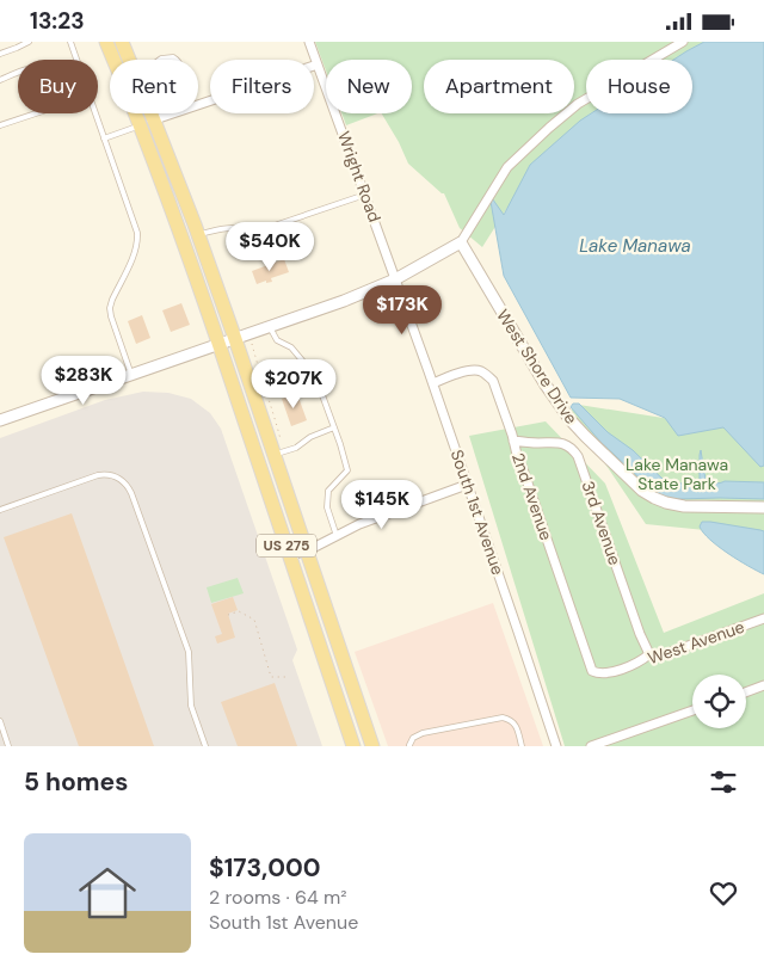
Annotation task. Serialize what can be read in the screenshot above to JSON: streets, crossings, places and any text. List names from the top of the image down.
{
  "streets": {
    "main road": ["US 275"],
    "street": [
      "Wright Road",
      "West Shore Drive",
      "2nd Avenue",
      "South 1st Avenue",
      "3rd Avenue",
      "West Avenue"
    ]
  },
  "crossings": [
    ["Wright Road", "South 1st Avenue"],
    ["2nd Avenue", "South 1st Avenue"],
    ["2nd Avenue", "3rd Avenue"],
    ["2nd Avenue", "West Avenue"],
    ["3rd Avenue", "West Avenue"]
  ],
  "water": ["Lake Manawa"],
  "parks": ["Lake Manawa State Park"],
  "page": {
    "status": "13:23",
    "chip": [
      "Buy",
      "Rent",
      "Filters",
      "New",
      "Apartment",
      "House"
    ],
    "price": [
      "$540K",
      "$173K",
      "$283K",
      "$207K",
      "$145K"
    ],
    "heading": "5 homes",
    "list": [
      {
        "name": "$173,000",
        "note": "2 rooms · 64 m² · South 1st Avenue"
      }
    ]
  }
}
